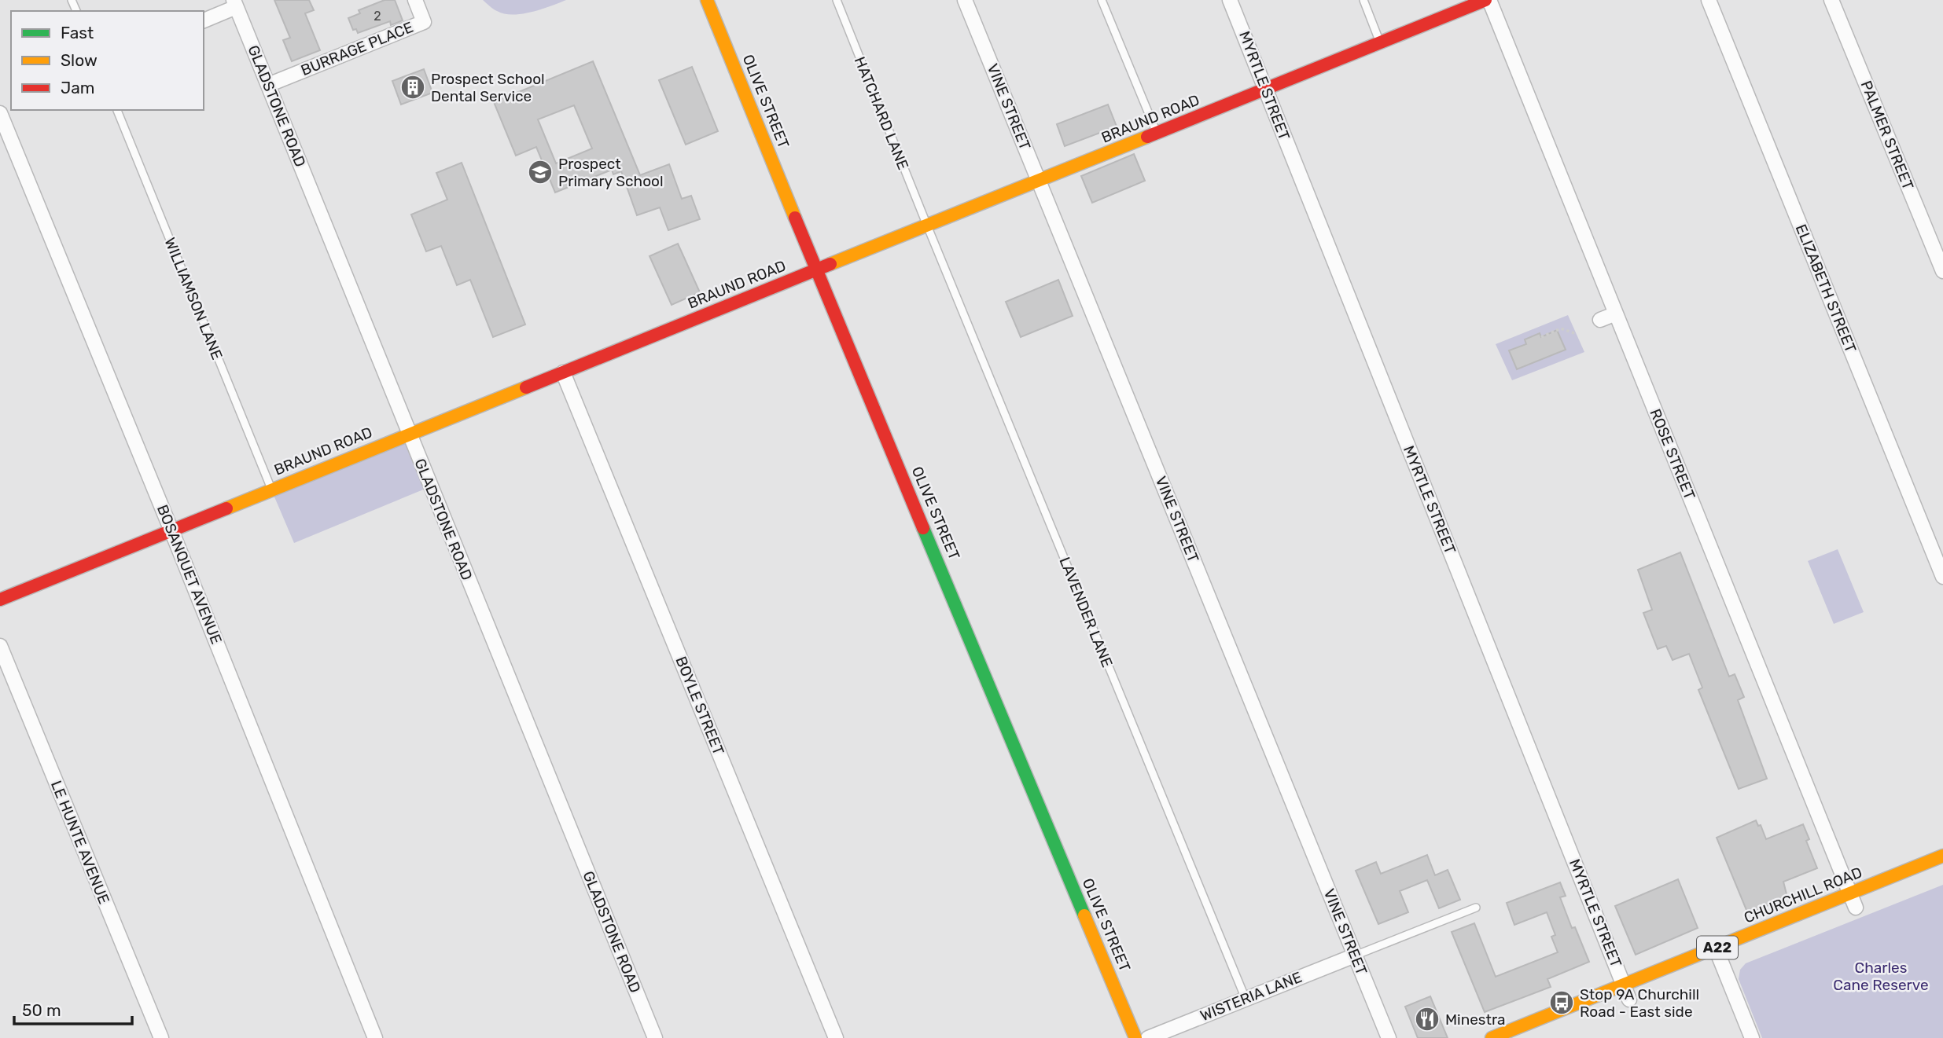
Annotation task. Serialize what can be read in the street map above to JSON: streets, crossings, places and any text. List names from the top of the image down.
{
  "streets": {
    "street": [
      "BURRAGE PLACE",
      "MYRTLE STREET",
      "OLIVE STREET",
      "GLADSTONE ROAD",
      "VINE STREET",
      "BRAUND ROAD",
      "PALMER STREET",
      "ELIZABETH STREET",
      "ROSE STREET",
      "BOSANQUET AVENUE",
      "BOYLE STREET",
      "LE HUNTE AVENUE",
      "CHURCHILL ROAD",
      "A22",
      "WISTERIA LANE"
    ],
    "lane": ["HATCHARD LANE", "WILLIAMSON LANE", "LAVENDER LANE"]
  },
  "crossings": [
    ["BURRAGE PLACE", "GLADSTONE ROAD"],
    ["MYRTLE STREET", "BRAUND ROAD"],
    ["MYRTLE STREET", "CHURCHILL ROAD"],
    ["OLIVE STREET", "BRAUND ROAD"],
    ["GLADSTONE ROAD", "BRAUND ROAD"],
    ["VINE STREET", "BRAUND ROAD"],
    ["VINE STREET", "WISTERIA LANE"],
    ["HATCHARD LANE", "BRAUND ROAD"],
    ["HATCHARD LANE", "LAVENDER LANE"],
    ["BRAUND ROAD", "WILLIAMSON LANE"],
    ["BRAUND ROAD", "ROSE STREET"],
    ["BRAUND ROAD", "BOSANQUET AVENUE"],
    ["BRAUND ROAD", "LAVENDER LANE"],
    ["BRAUND ROAD", "BOYLE STREET"],
    ["ROSE STREET", "CHURCHILL ROAD"],
    ["LAVENDER LANE", "WISTERIA LANE"]
  ],
  "parks": ["Charles Cane Reserve"],
  "places": {
    "building": ["Prospect School Dental Service"],
    "school or university": ["Prospect Primary School"],
    "bus stop": ["Stop 9A Churchill Road - East side"],
    "restaurant": ["Minestra"]
  },
  "house_numbers": ["2"],
  "legend": ["Fast", "Slow", "Jam"],
  "scale_bar": "50 m"
}
